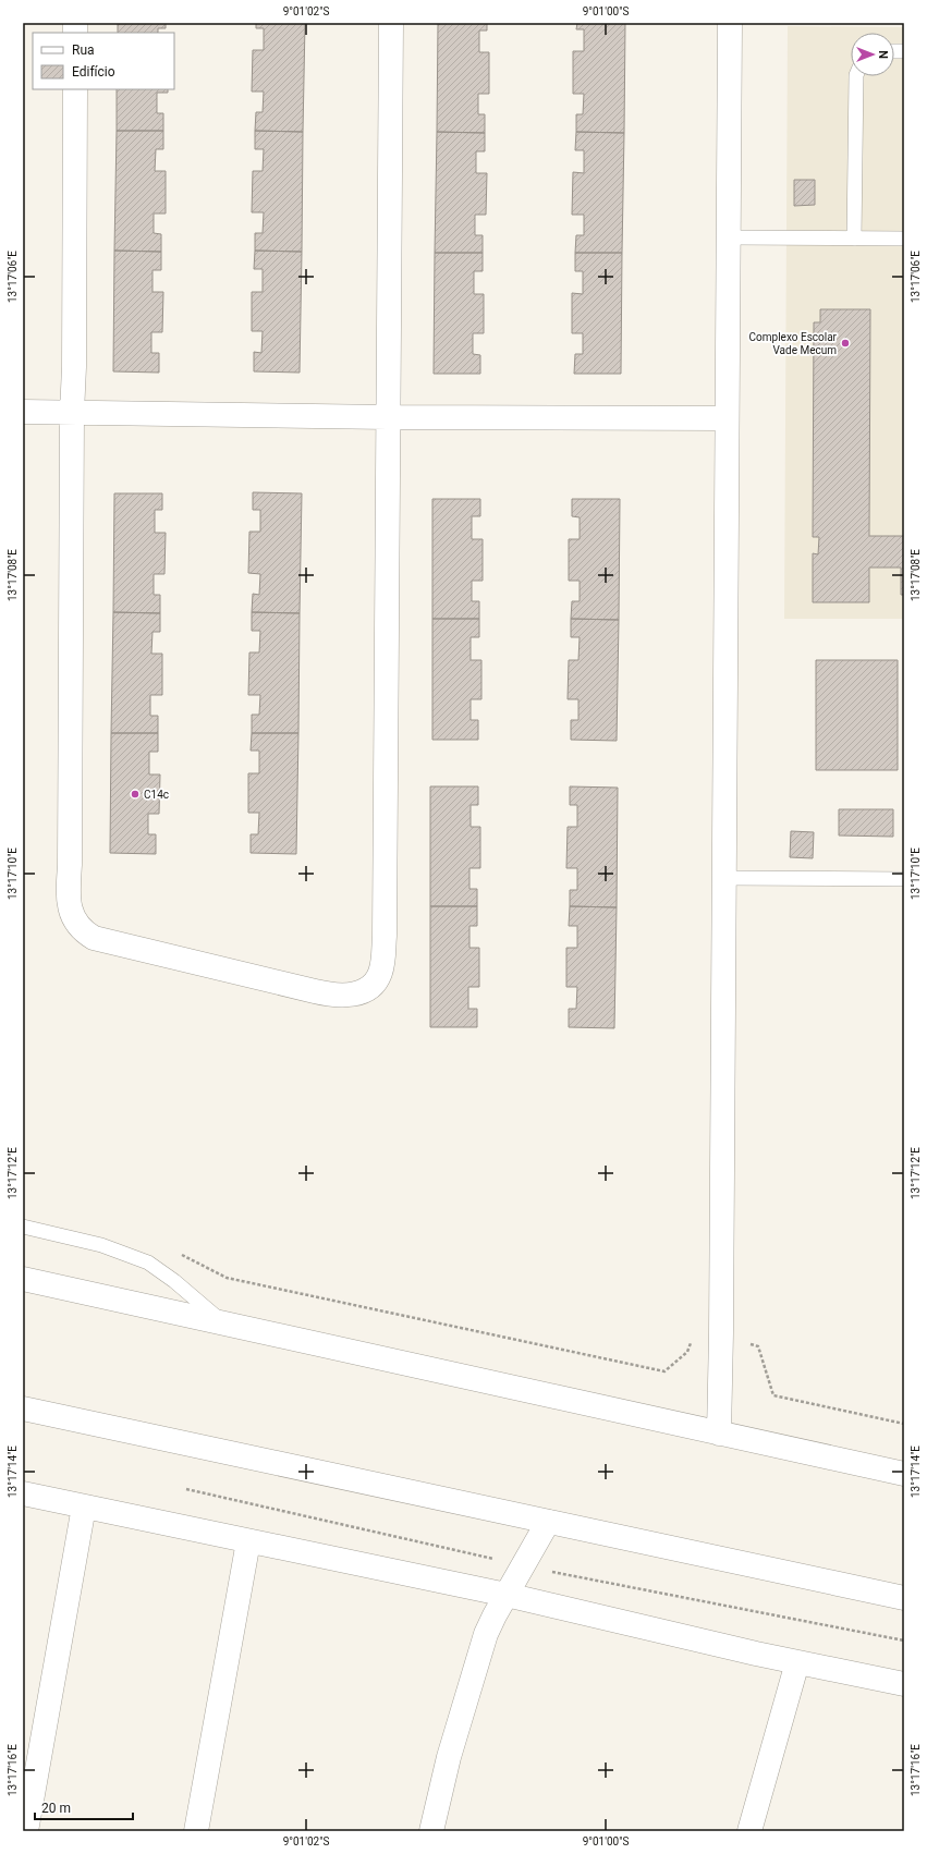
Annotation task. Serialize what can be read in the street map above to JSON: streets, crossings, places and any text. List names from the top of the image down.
{
  "places": ["Complexo Escolar Vade Mecum", "C14c"],
  "legend": ["Rua", "Edifício"],
  "scale_bar": "20 m",
  "north": "right",
  "coordinates": [
    "9°01'02\"S",
    "9°01'00\"S",
    "13°17'06\"E",
    "13°17'08\"E",
    "13°17'10\"E",
    "13°17'12\"E",
    "13°17'14\"E",
    "13°17'16\"E"
  ]
}
